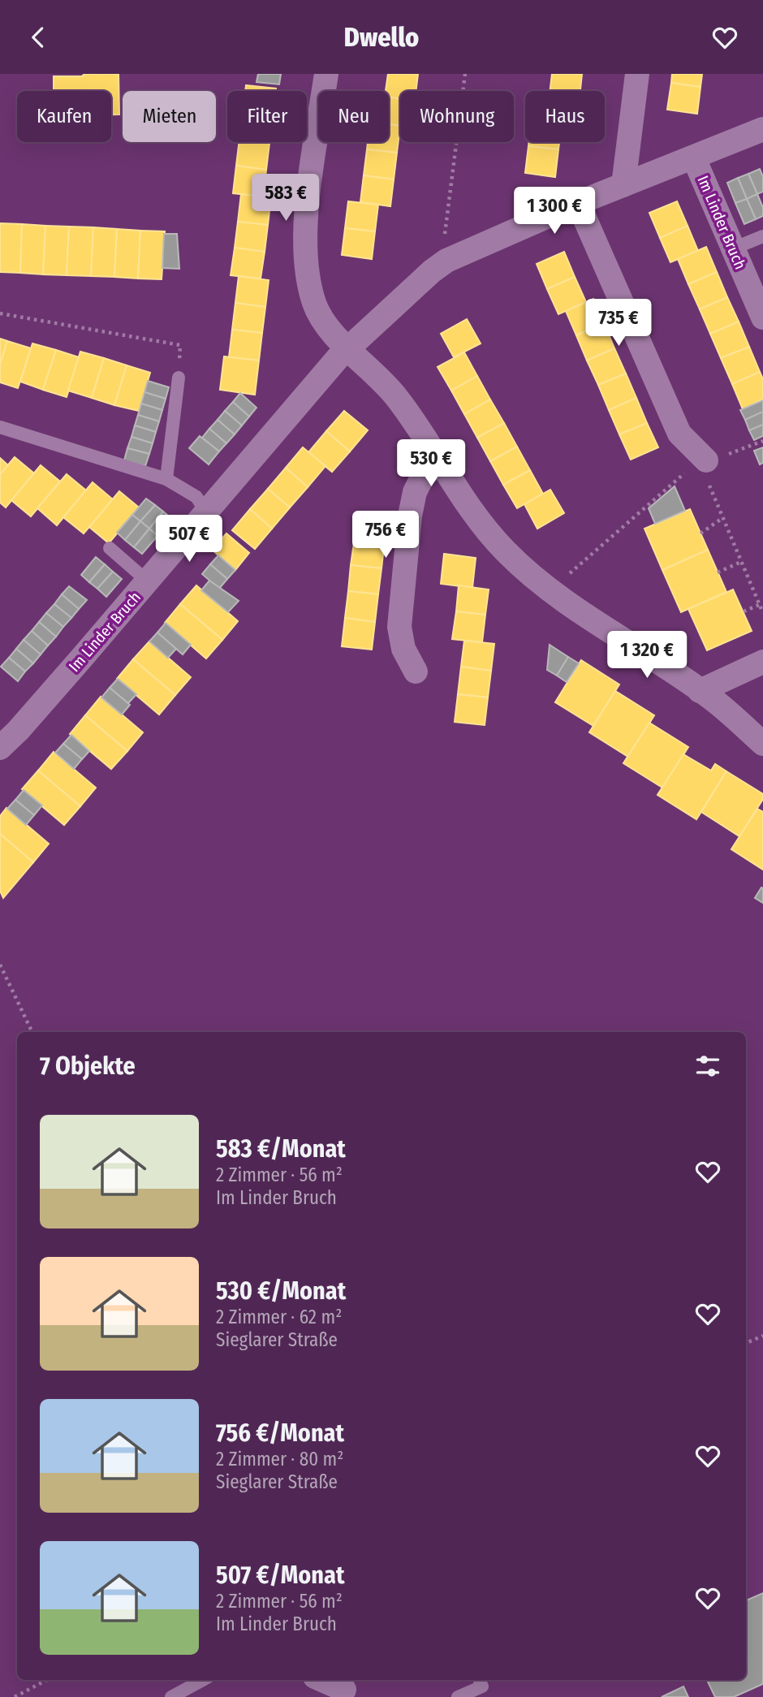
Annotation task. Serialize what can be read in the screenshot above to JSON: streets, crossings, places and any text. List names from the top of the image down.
{
  "streets": {
    "street": ["Im Linder Bruch"]
  },
  "page": {
    "header": "Dwello",
    "chip": [
      "Kaufen",
      "Mieten",
      "Filter",
      "Neu",
      "Wohnung",
      "Haus"
    ],
    "price": [
      "583 €",
      "1 300 €",
      "735 €",
      "530 €",
      "756 €",
      "507 €",
      "1 320 €"
    ],
    "heading": "7 Objekte",
    "list": [
      {
        "name": "583 €/Monat",
        "note": "2 Zimmer · 56 m² · Im Linder Bruch"
      },
      {
        "name": "530 €/Monat",
        "note": "2 Zimmer · 62 m² · Sieglarer Straße"
      },
      {
        "name": "756 €/Monat",
        "note": "2 Zimmer · 80 m² · Sieglarer Straße"
      },
      {
        "name": "507 €/Monat",
        "note": "2 Zimmer · 56 m² · Im Linder Bruch"
      }
    ]
  }
}
